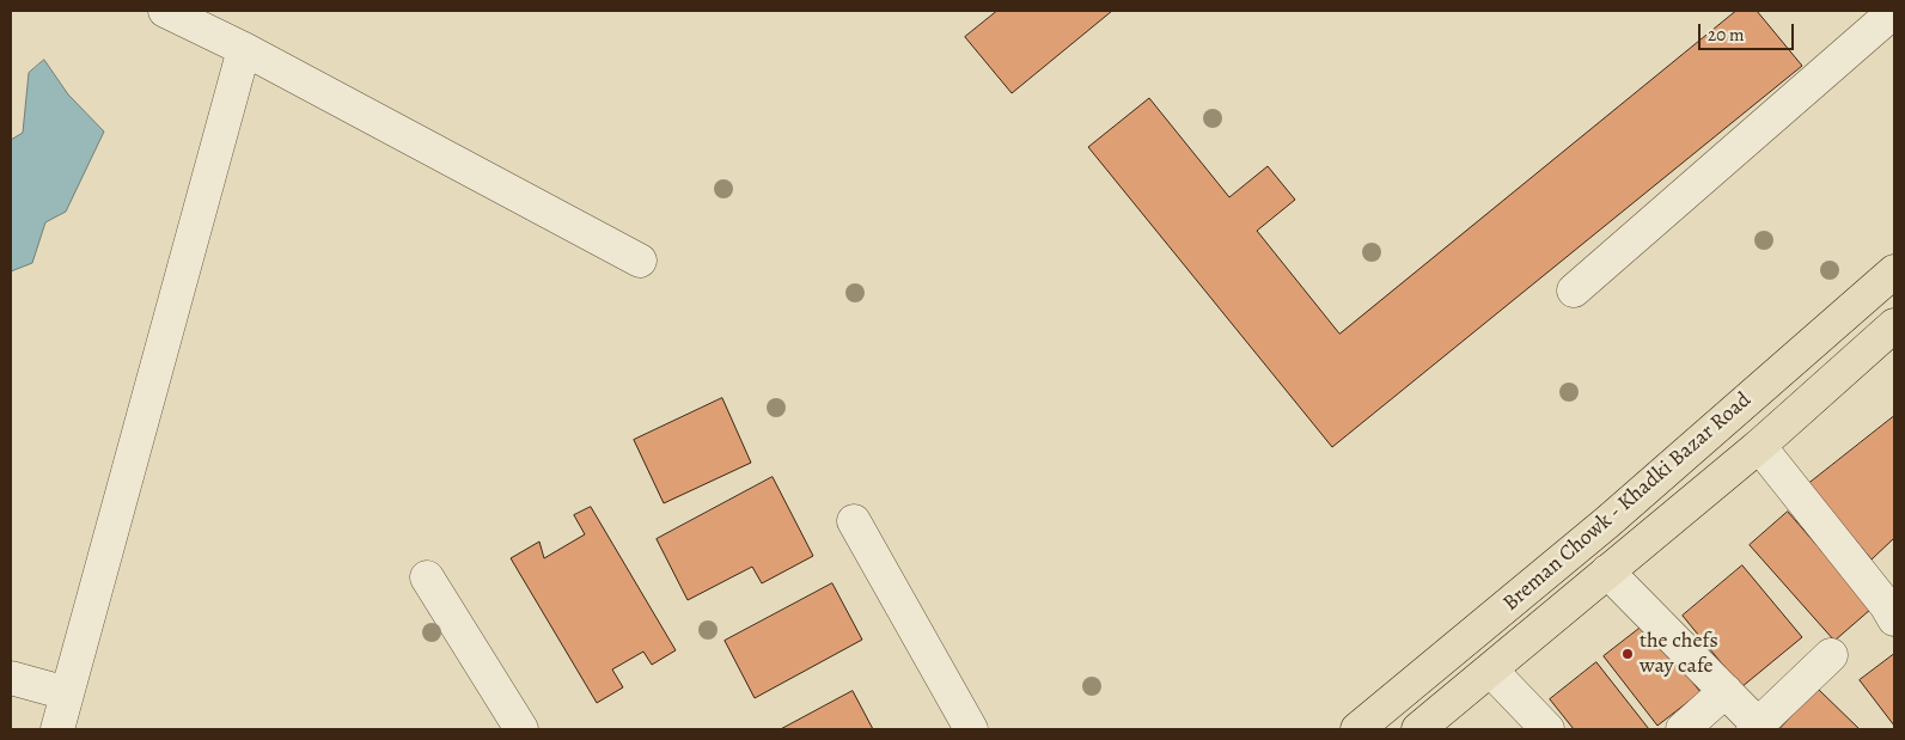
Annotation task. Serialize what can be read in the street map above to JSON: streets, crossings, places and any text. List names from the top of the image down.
{
  "streets": {
    "main road": ["Breman Chowk - Khadki Bazar Road"]
  },
  "places": ["the chefs way cafe"],
  "scale_bar": "20 m"
}
